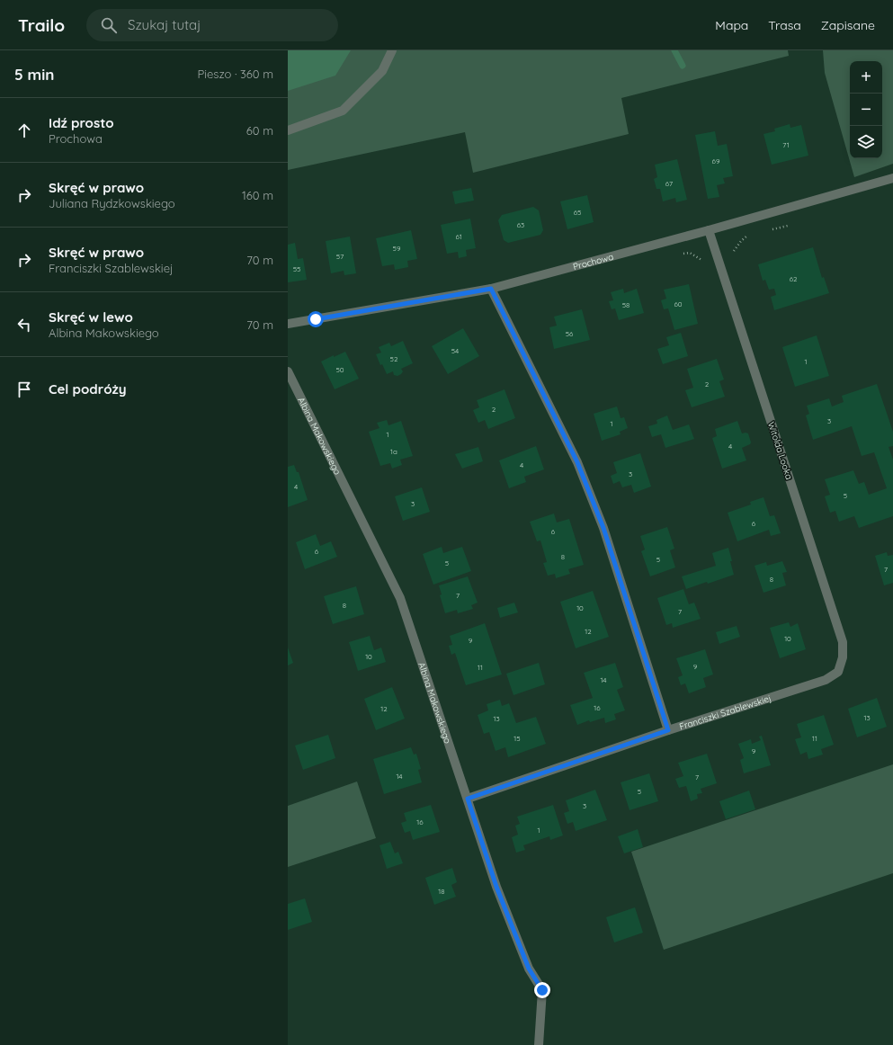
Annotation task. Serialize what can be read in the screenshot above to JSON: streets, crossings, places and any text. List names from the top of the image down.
{
  "streets": {
    "street": [
      "Prochowa",
      "Albina Makowskiego",
      "Witolda Looka",
      "Franciszki Szablewskiej"
    ]
  },
  "crossings": [
    ["Prochowa", "Witolda Looka"],
    ["Albina Makowskiego", "Franciszki Szablewskiej"],
    ["Witolda Looka", "Franciszki Szablewskiej"]
  ],
  "house_numbers": [
    "71",
    "69",
    "67",
    "65",
    "63",
    "61",
    "59",
    "57",
    "55",
    "62",
    "60",
    "58",
    "56",
    "54",
    "52",
    "1",
    "50",
    "2",
    "2",
    "3",
    "1",
    "1",
    "4",
    "1a",
    "4",
    "3",
    "4",
    "5",
    "3",
    "6",
    "6",
    "6",
    "8",
    "5",
    "5",
    "7",
    "8",
    "7",
    "8",
    "10",
    "7",
    "12",
    "10",
    "9",
    "10",
    "9",
    "11",
    "14",
    "16",
    "12",
    "13",
    "13",
    "15",
    "11",
    "9",
    "14",
    "7",
    "5",
    "3",
    "16",
    "1",
    "18"
  ],
  "page": {
    "header": "Trailo",
    "search": "Szukaj tutaj",
    "nav": ["Mapa", "Trasa", "Zapisane"],
    "heading": ["5 min", "Pieszo · 360 m"],
    "map_buttons": ["+", "−"],
    "list": [
      ["Idź prosto", "Prochowa", "60 m"],
      ["Skręć w prawo", "Juliana Rydzkowskiego", "160 m"],
      ["Skręć w prawo", "Franciszki Szablewskiej", "70 m"],
      ["Skręć w lewo", "Albina Makowskiego", "70 m"],
      "Cel podróży"
    ]
  }
}
